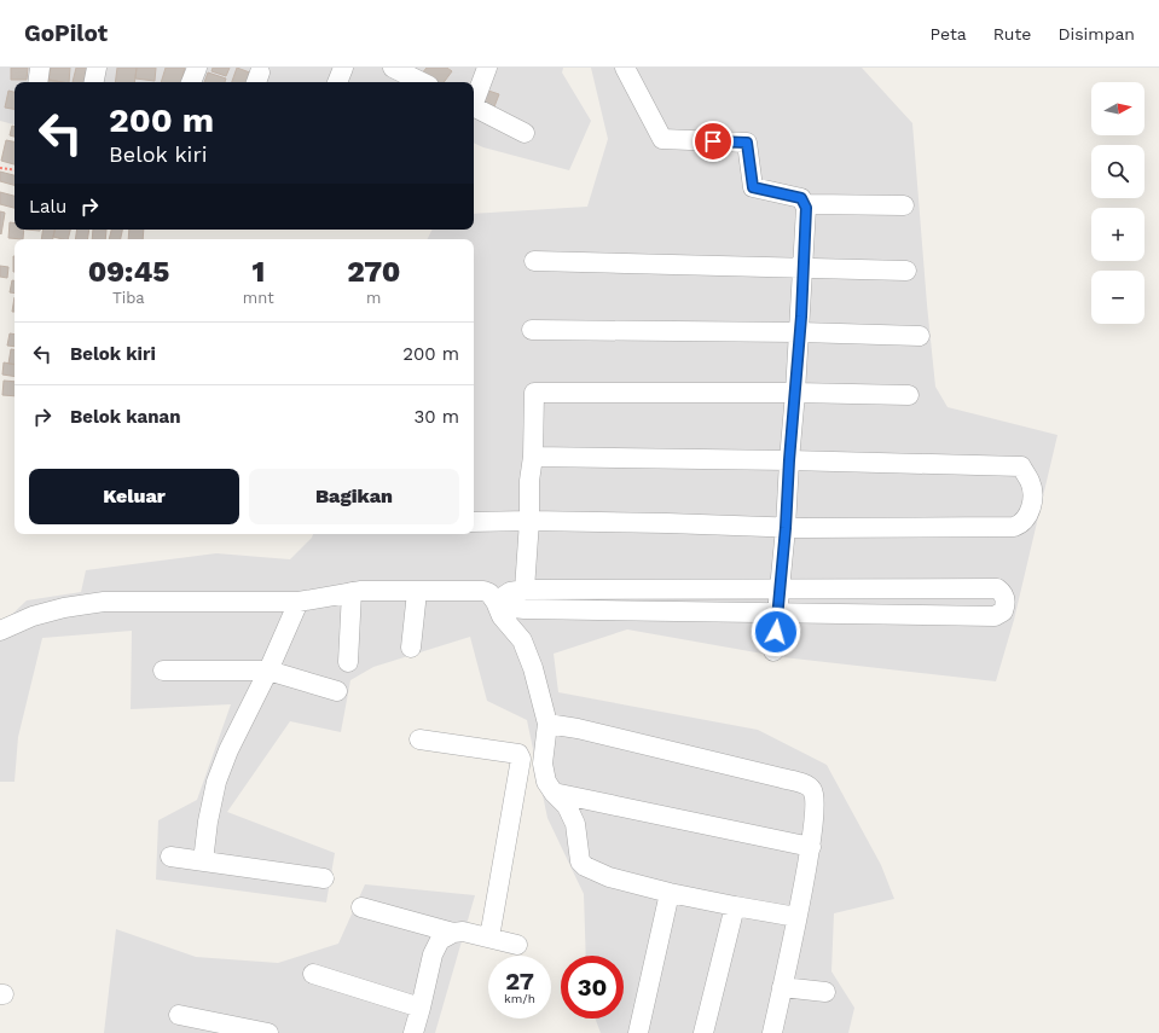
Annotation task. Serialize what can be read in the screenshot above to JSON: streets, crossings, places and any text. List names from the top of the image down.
{
  "north": "right",
  "page": {
    "header": "GoPilot",
    "nav": ["Peta", "Rute", "Disimpan"],
    "map_buttons": ["+", "−"],
    "turn": ["200 m", "Belok kiri"],
    "then": "Lalu",
    "eta": [
      "09:45",
      "Tiba",
      "1",
      "mnt",
      "270",
      "m"
    ],
    "list": [
      {
        "name": "Belok kiri",
        "value": "200 m"
      },
      {
        "name": "Belok kanan",
        "value": "30 m"
      }
    ],
    "buttons": ["Keluar", "Bagikan"],
    "speed": "27 km/h",
    "limit": "30"
  }
}
